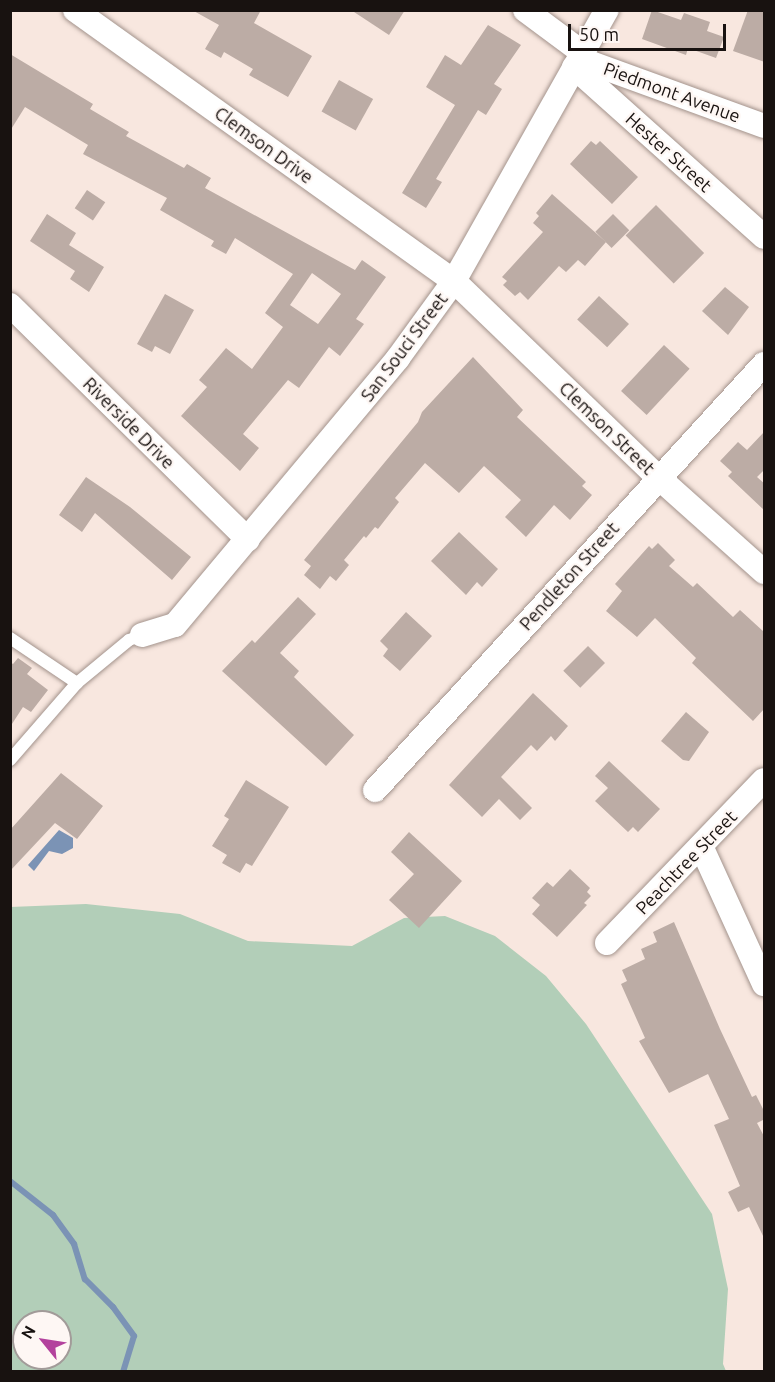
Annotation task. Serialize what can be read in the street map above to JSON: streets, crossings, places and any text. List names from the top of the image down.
{
  "streets": {
    "street": [
      "Piedmont Avenue",
      "Clemson Drive",
      "Hester Street",
      "San Souci Street",
      "Riverside Drive",
      "Clemson Street",
      "Pendleton Street",
      "Peachtree Street"
    ]
  },
  "crossings": [
    ["Piedmont Avenue", "Hester Street"],
    ["Piedmont Avenue", "San Souci Street"],
    ["Clemson Drive", "San Souci Street"],
    ["Clemson Drive", "Clemson Street"],
    ["Hester Street", "San Souci Street"],
    ["San Souci Street", "Riverside Drive"],
    ["San Souci Street", "Clemson Street"],
    ["Clemson Street", "Pendleton Street"]
  ],
  "scale_bar": "50 m",
  "north": "top left"
}
